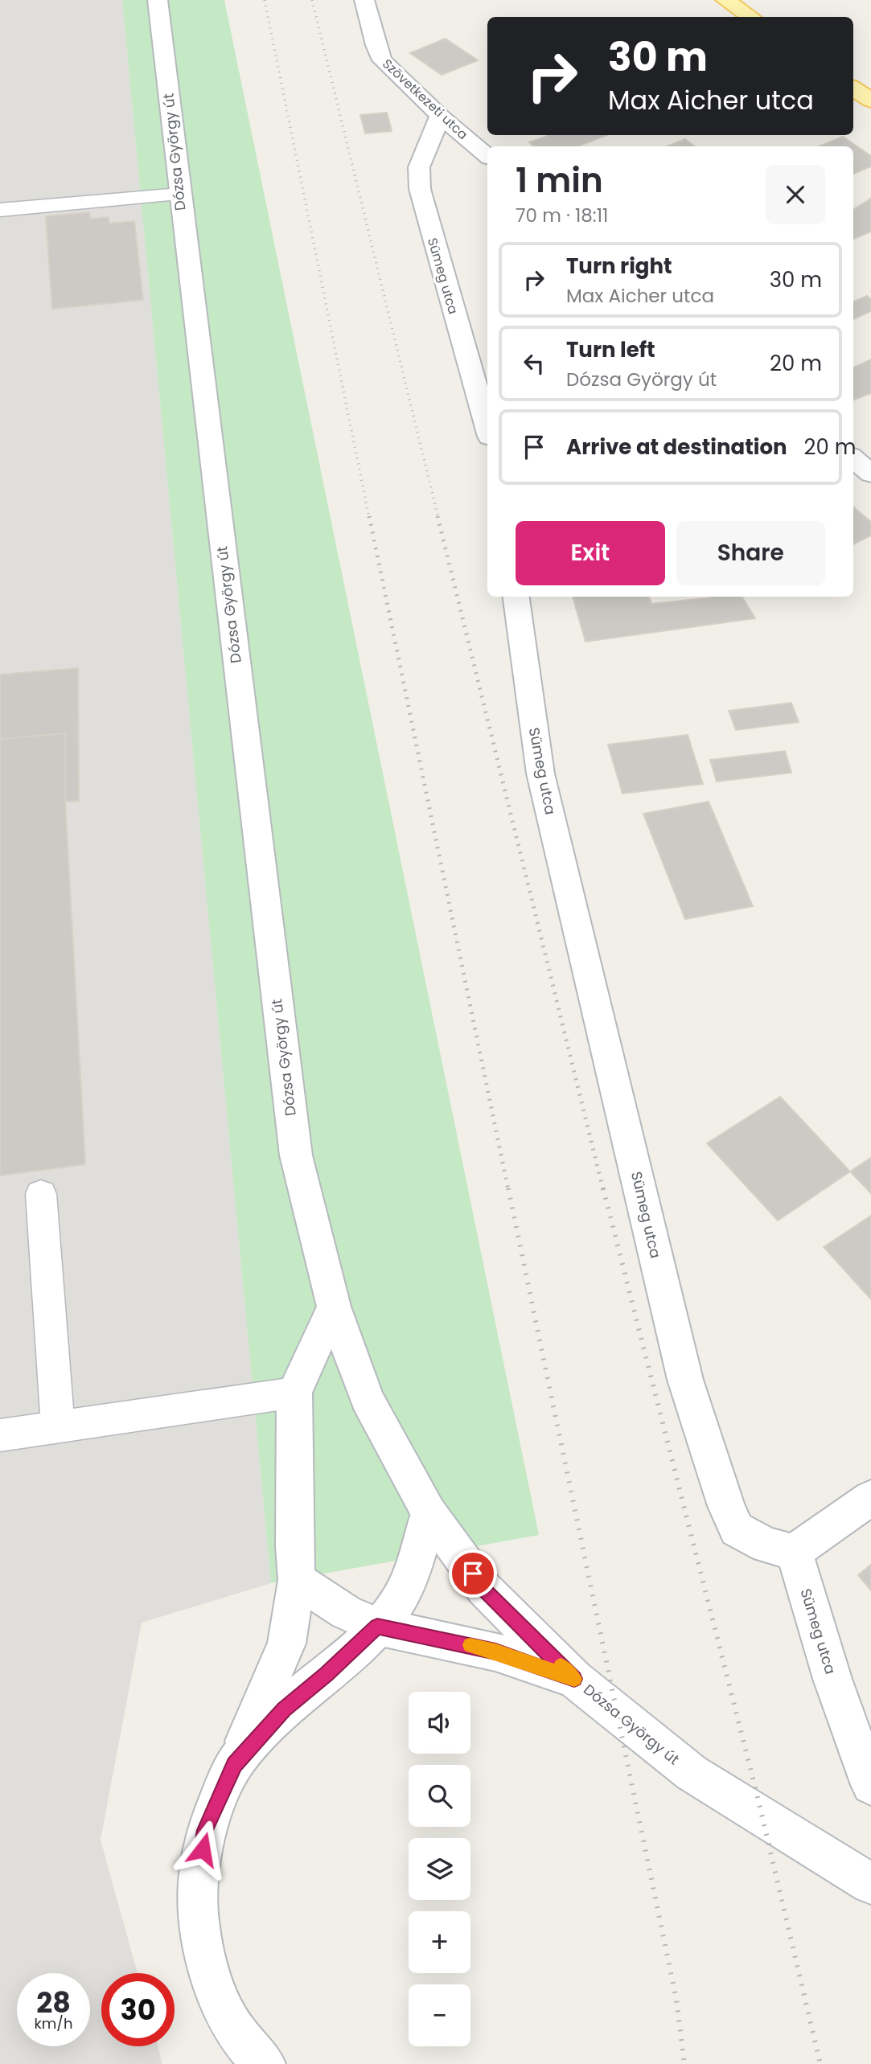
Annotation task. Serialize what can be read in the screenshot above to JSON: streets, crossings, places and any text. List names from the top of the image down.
{
  "streets": {
    "main road": ["Szövetkezeti utca", "Dózsa György út", "Sümeg utca"]
  },
  "crossings": [
    ["Szövetkezeti utca", "Sümeg utca"]
  ],
  "page": {
    "turn": ["30 m", "Max Aicher utca"],
    "heading": ["1 min", "70 m · 18:11"],
    "list": [
      {
        "name": "Turn right",
        "note": "Max Aicher utca",
        "value": "30 m"
      },
      {
        "name": "Turn left",
        "note": "Dózsa György út",
        "value": "20 m"
      },
      {
        "name": "Arrive at destination",
        "value": "20 m"
      }
    ],
    "buttons": ["Exit", "Share"],
    "map_buttons": ["+", "−"],
    "speed": "28 km/h",
    "limit": "30"
  }
}
